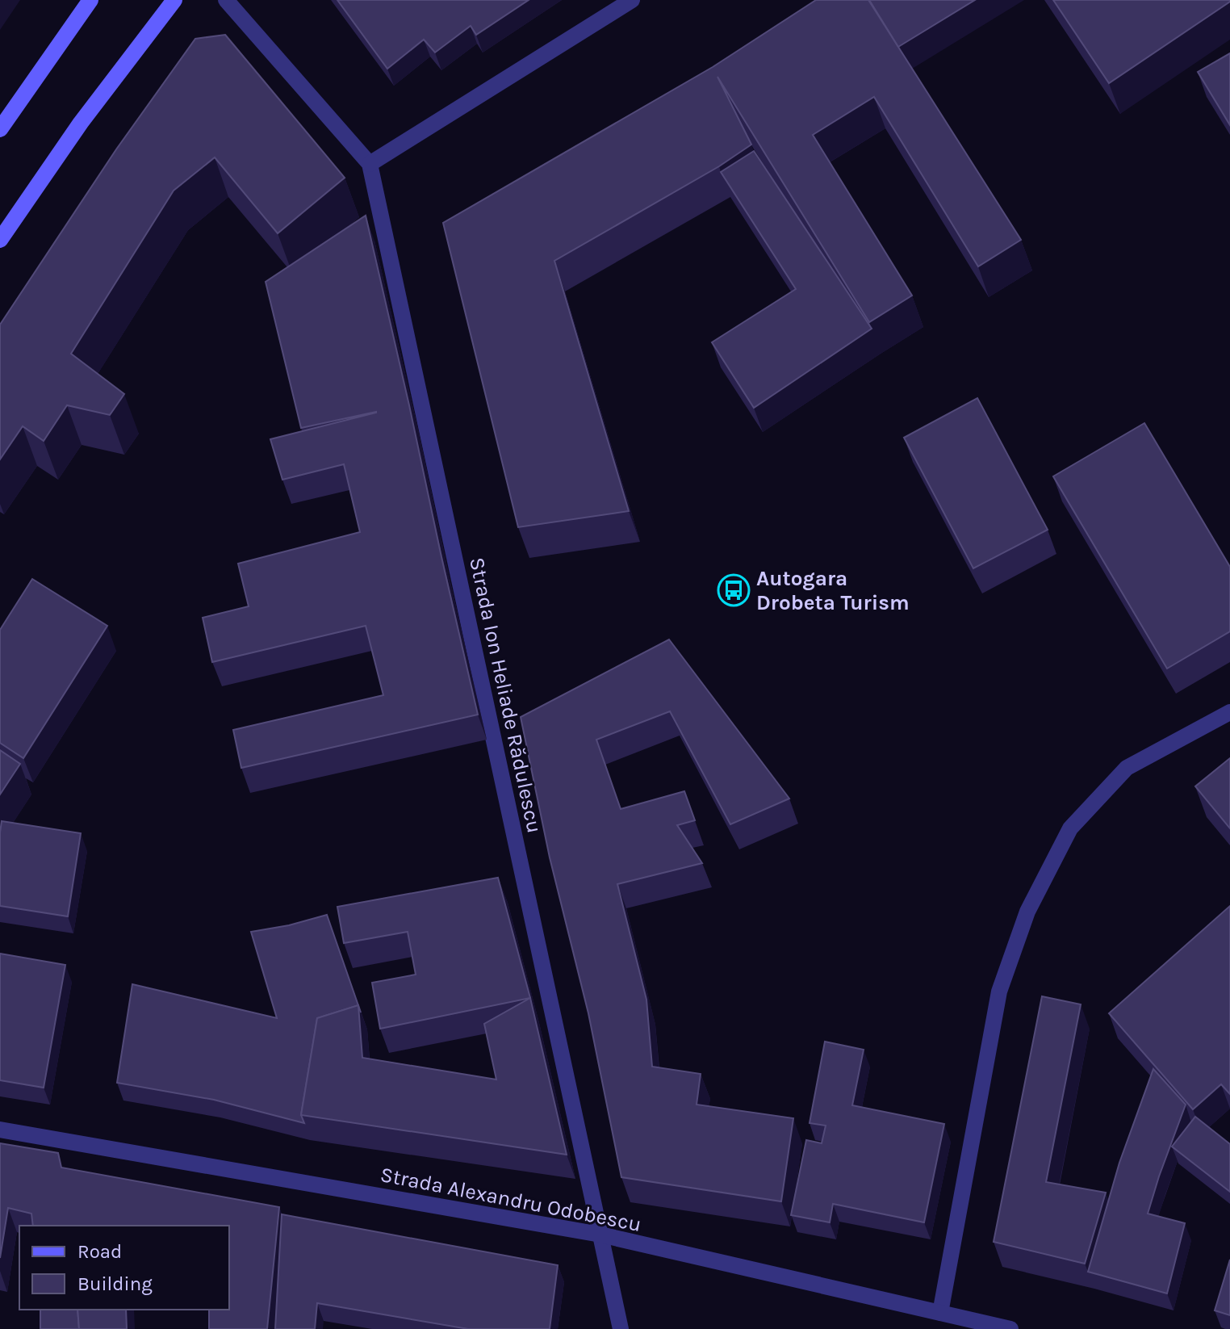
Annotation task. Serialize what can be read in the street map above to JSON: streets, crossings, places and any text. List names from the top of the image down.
{
  "streets": {
    "street": ["Strada Ion Heliade Rădulescu", "Strada Alexandru Odobescu"]
  },
  "crossings": [
    ["Strada Ion Heliade Rădulescu", "Strada Alexandru Odobescu"]
  ],
  "places": {
    "bus stop": ["Autogara Drobeta Turism"]
  },
  "legend": ["Road", "Building"]
}
